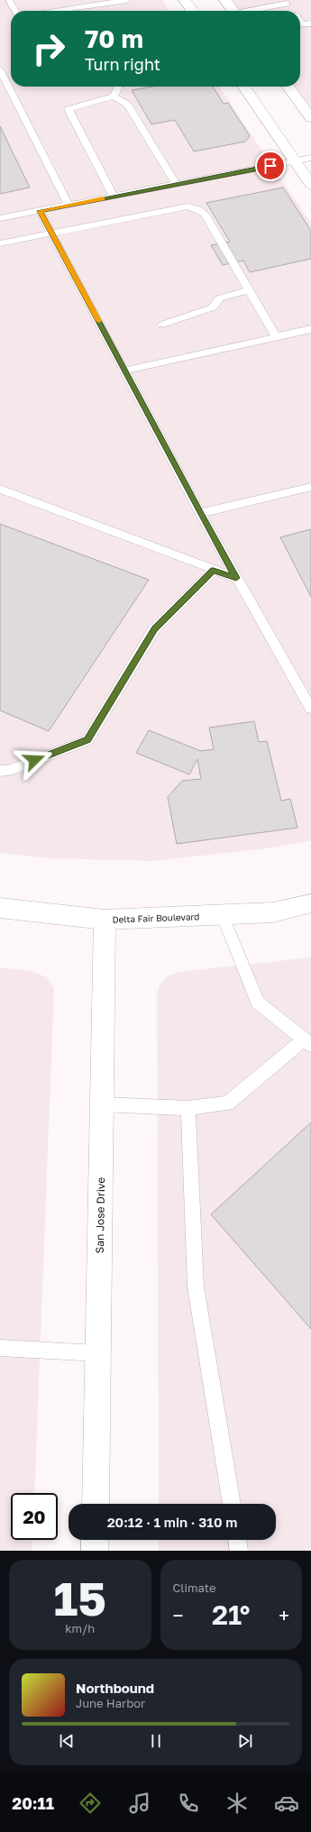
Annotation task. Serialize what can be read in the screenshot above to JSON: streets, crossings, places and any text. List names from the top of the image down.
{
  "streets": {
    "street": ["Delta Fair Boulevard", "San Jose Drive"]
  },
  "crossings": [
    ["Delta Fair Boulevard", "San Jose Drive"]
  ],
  "page": {
    "turn": ["70 m", "Turn right"],
    "limit": "20",
    "trip": "20:12 · 1 min · 310 m",
    "tile": [
      ["15", "km/h"],
      "Climate"
    ],
    "heat": ["−", "21°", "+"],
    "song": ["Northbound", "June Harbor"],
    "tabs": "20:11"
  }
}
